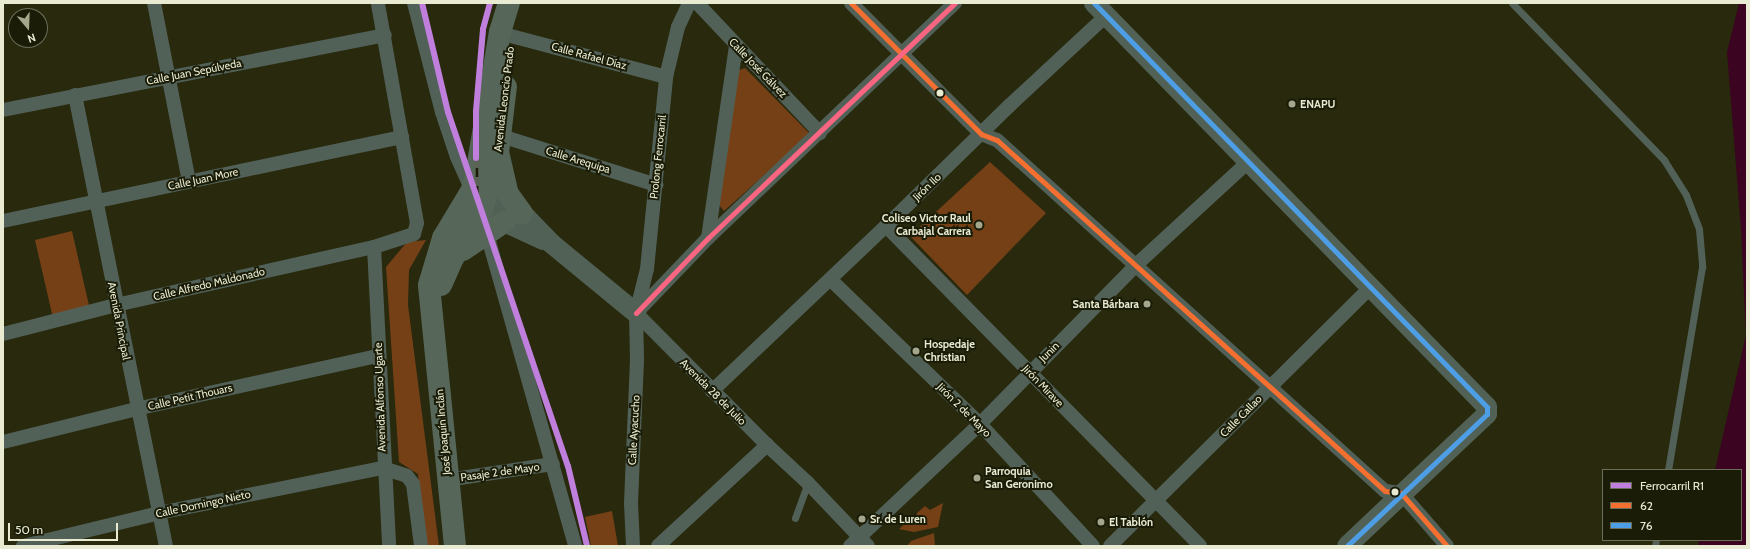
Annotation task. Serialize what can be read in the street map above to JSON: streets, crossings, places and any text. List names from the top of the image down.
{
  "streets": {
    "main road": ["Avenida Leoncio Prado", "José Joaquín Inclán"],
    "street": [
      "Calle Rafael Díaz",
      "Calle José Gálvez",
      "Calle Juan Sepúlveda",
      "Prolong Ferrocarril",
      "Calle Arequipa",
      "Calle Juan More",
      "Jirón Ilo",
      "Calle Alfredo Maldonado",
      "Avenida Principal",
      "Junin",
      "Jirón Mirave",
      "Avenida 28 de Julio",
      "Calle Petit Thouars",
      "Avenida Alfonso Ugarte",
      "Jirón 2 de Mayo",
      "Calle Callao",
      "Calle Ayacucho",
      "Pasaje 2 de Mayo",
      "Calle Domingo Nieto"
    ]
  },
  "crossings": [
    ["Calle Rafael Díaz", "Avenida Leoncio Prado"],
    ["Calle Rafael Díaz", "Prolong Ferrocarril"],
    ["Calle Juan Sepúlveda", "Avenida Principal"],
    ["Avenida Leoncio Prado", "Calle Arequipa"],
    ["Avenida Leoncio Prado", "Avenida 28 de Julio"],
    ["Avenida Leoncio Prado", "José Joaquín Inclán"],
    ["Prolong Ferrocarril", "Calle Arequipa"],
    ["Prolong Ferrocarril", "Avenida 28 de Julio"],
    ["Prolong Ferrocarril", "Calle Ayacucho"],
    ["Calle Juan More", "Calle Alfredo Maldonado"],
    ["Calle Juan More", "Avenida Principal"],
    ["Jirón Ilo", "Jirón Mirave"],
    ["Jirón Ilo", "Avenida 28 de Julio"],
    ["Jirón Ilo", "Jirón 2 de Mayo"],
    ["Calle Alfredo Maldonado", "Avenida Principal"],
    ["Calle Alfredo Maldonado", "Avenida Alfonso Ugarte"],
    ["Avenida Principal", "Calle Petit Thouars"],
    ["Avenida Principal", "Calle Domingo Nieto"],
    ["Junin", "Jirón Mirave"],
    ["Junin", "Avenida 28 de Julio"],
    ["Junin", "Jirón 2 de Mayo"],
    ["Jirón Mirave", "Calle Callao"],
    ["Avenida 28 de Julio", "Calle Ayacucho"],
    ["Avenida 28 de Julio", "José Joaquín Inclán"],
    ["Calle Petit Thouars", "Avenida Alfonso Ugarte"],
    ["Avenida Alfonso Ugarte", "Calle Domingo Nieto"],
    ["José Joaquín Inclán", "Pasaje 2 de Mayo"]
  ],
  "places": [
    "ENAPU",
    "Coliseo Victor Raul Carbajal Carrera",
    "Santa Bárbara",
    "Hospedaje Christian",
    "Parroquia San Geronimo",
    "Sr. de Luren",
    "El Tablón"
  ],
  "lines": ["rail line R1", "transit line 62", "transit line 76"],
  "legend": ["Ferrocarril R1", "62", "76"],
  "scale_bar": "50 m",
  "north": "bottom"
}
